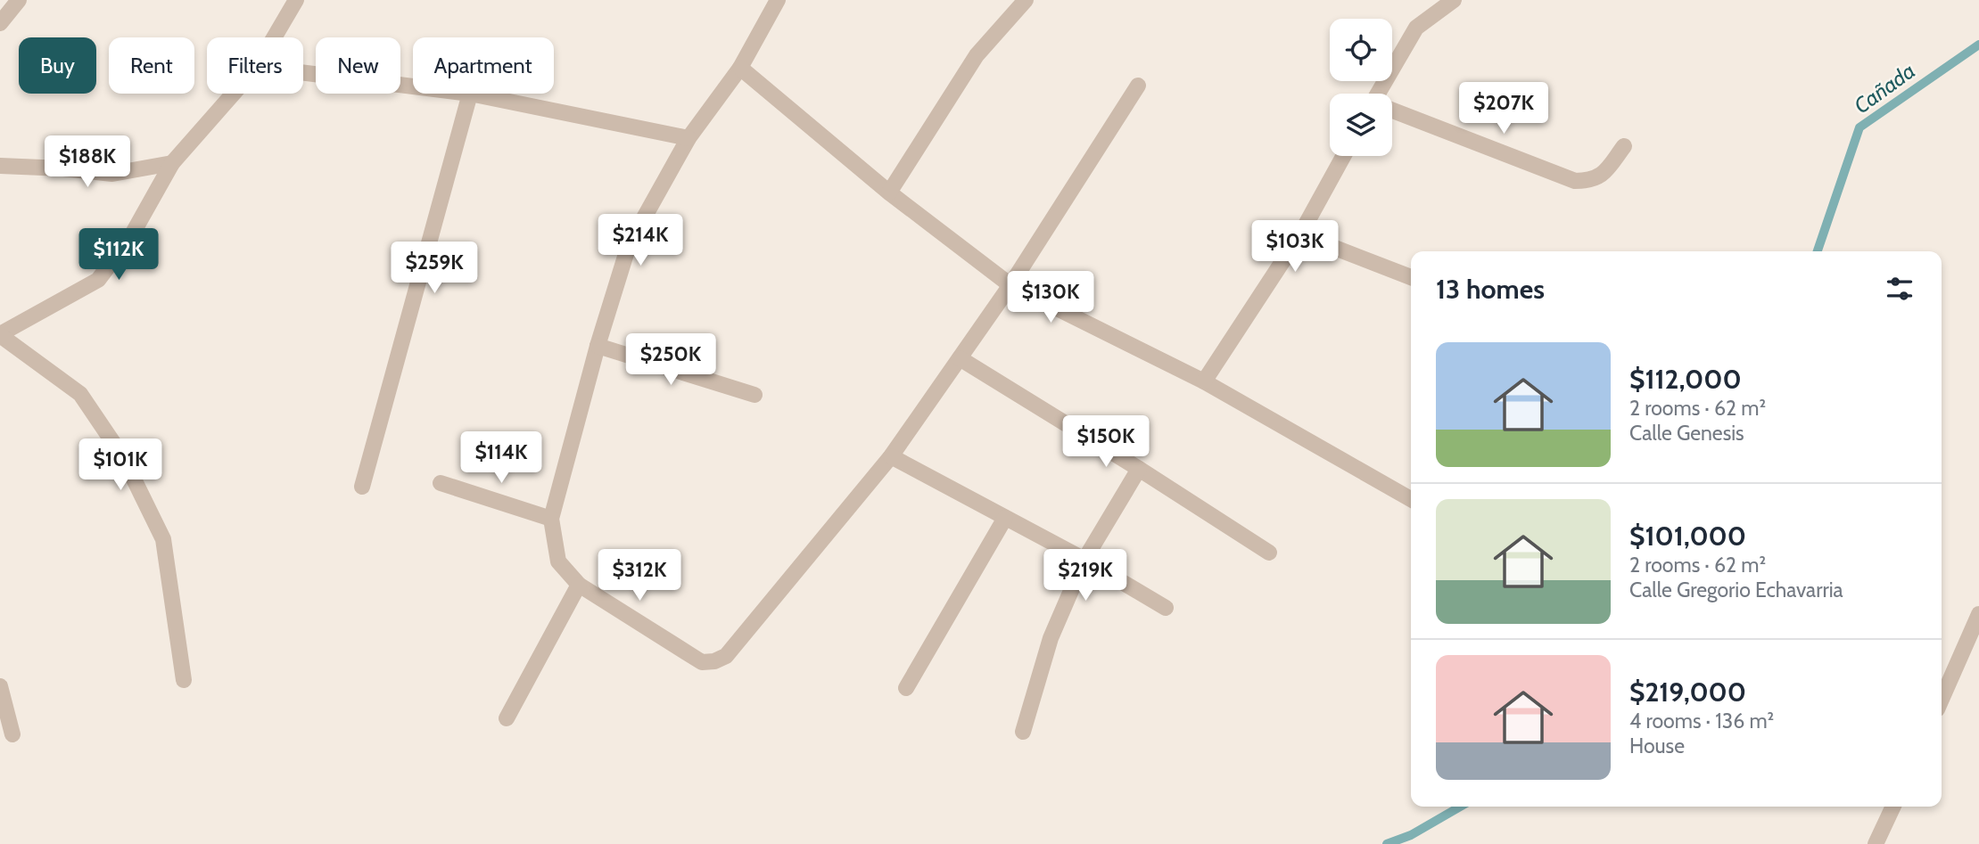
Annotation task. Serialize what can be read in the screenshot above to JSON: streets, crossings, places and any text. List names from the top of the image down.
{
  "water": ["Cañada"],
  "page": {
    "chip": [
      "Buy",
      "Rent",
      "Filters",
      "New",
      "Apartment"
    ],
    "price": [
      "$207K",
      "$188K",
      "$214K",
      "$103K",
      "$112K",
      "$259K",
      "$130K",
      "$250K",
      "$150K",
      "$114K",
      "$101K",
      "$312K",
      "$219K"
    ],
    "heading": "13 homes",
    "list": [
      {
        "name": "$112,000",
        "note": "2 rooms · 62 m² · Calle Genesis"
      },
      {
        "name": "$101,000",
        "note": "2 rooms · 62 m² · Calle Gregorio Echavarria"
      },
      {
        "name": "$219,000",
        "note": "4 rooms · 136 m² · House"
      }
    ]
  }
}
